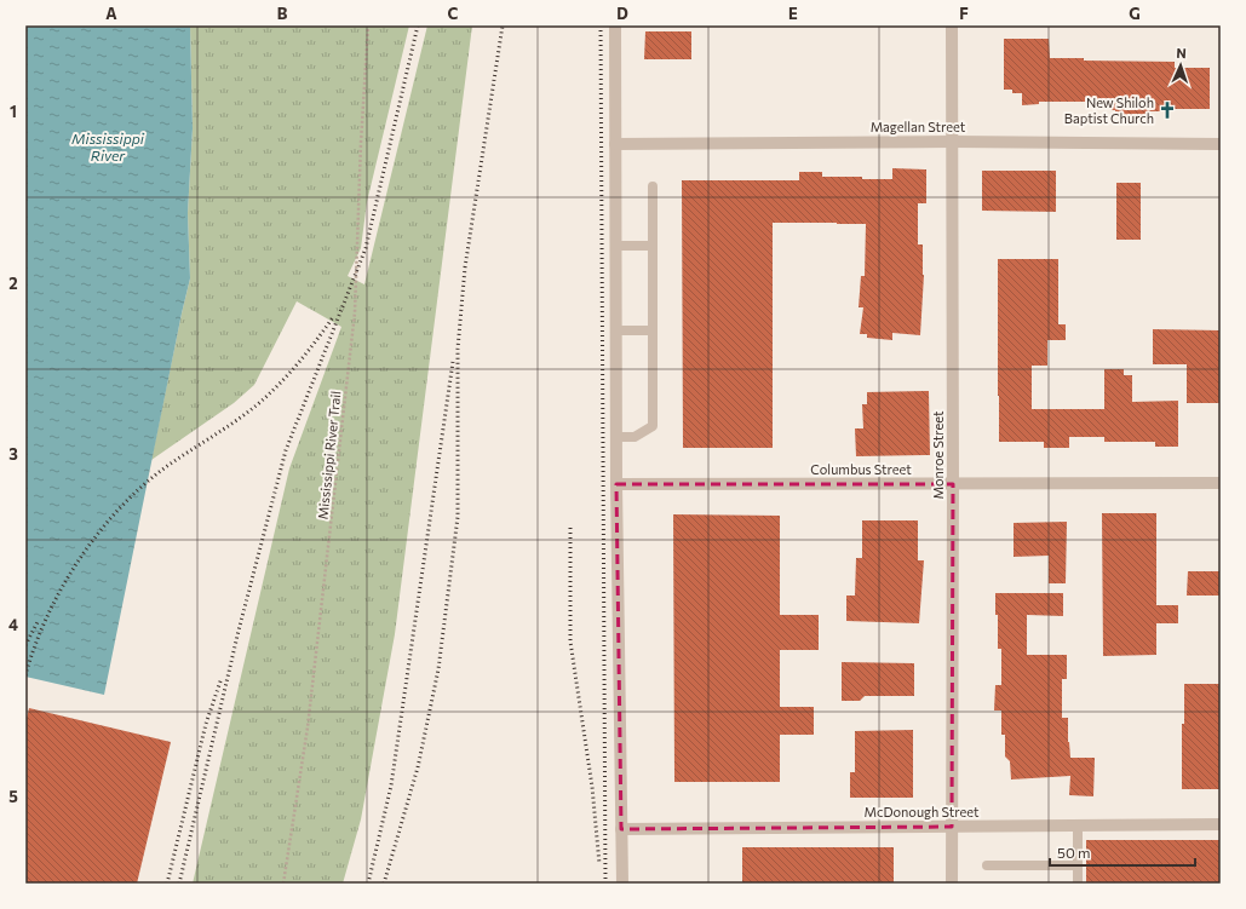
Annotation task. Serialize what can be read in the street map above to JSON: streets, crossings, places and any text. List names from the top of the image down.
{
  "streets": {
    "street": [
      "Magellan Street",
      "Monroe Street",
      "Columbus Street",
      "McDonough Street"
    ],
    "path": ["Mississippi River Trail"]
  },
  "crossings": [
    ["Magellan Street", "Monroe Street"],
    ["Monroe Street", "Columbus Street"],
    ["Monroe Street", "McDonough Street"]
  ],
  "water": ["Mississippi River"],
  "places": {
    "church": ["New Shiloh Baptist Church"]
  },
  "scale_bar": "50 m",
  "north": "top",
  "grid": {
    "columns": [
      "A",
      "B",
      "C",
      "D",
      "E",
      "F",
      "G"
    ],
    "rows": [
      "1",
      "2",
      "3",
      "4",
      "5"
    ]
  }
}
